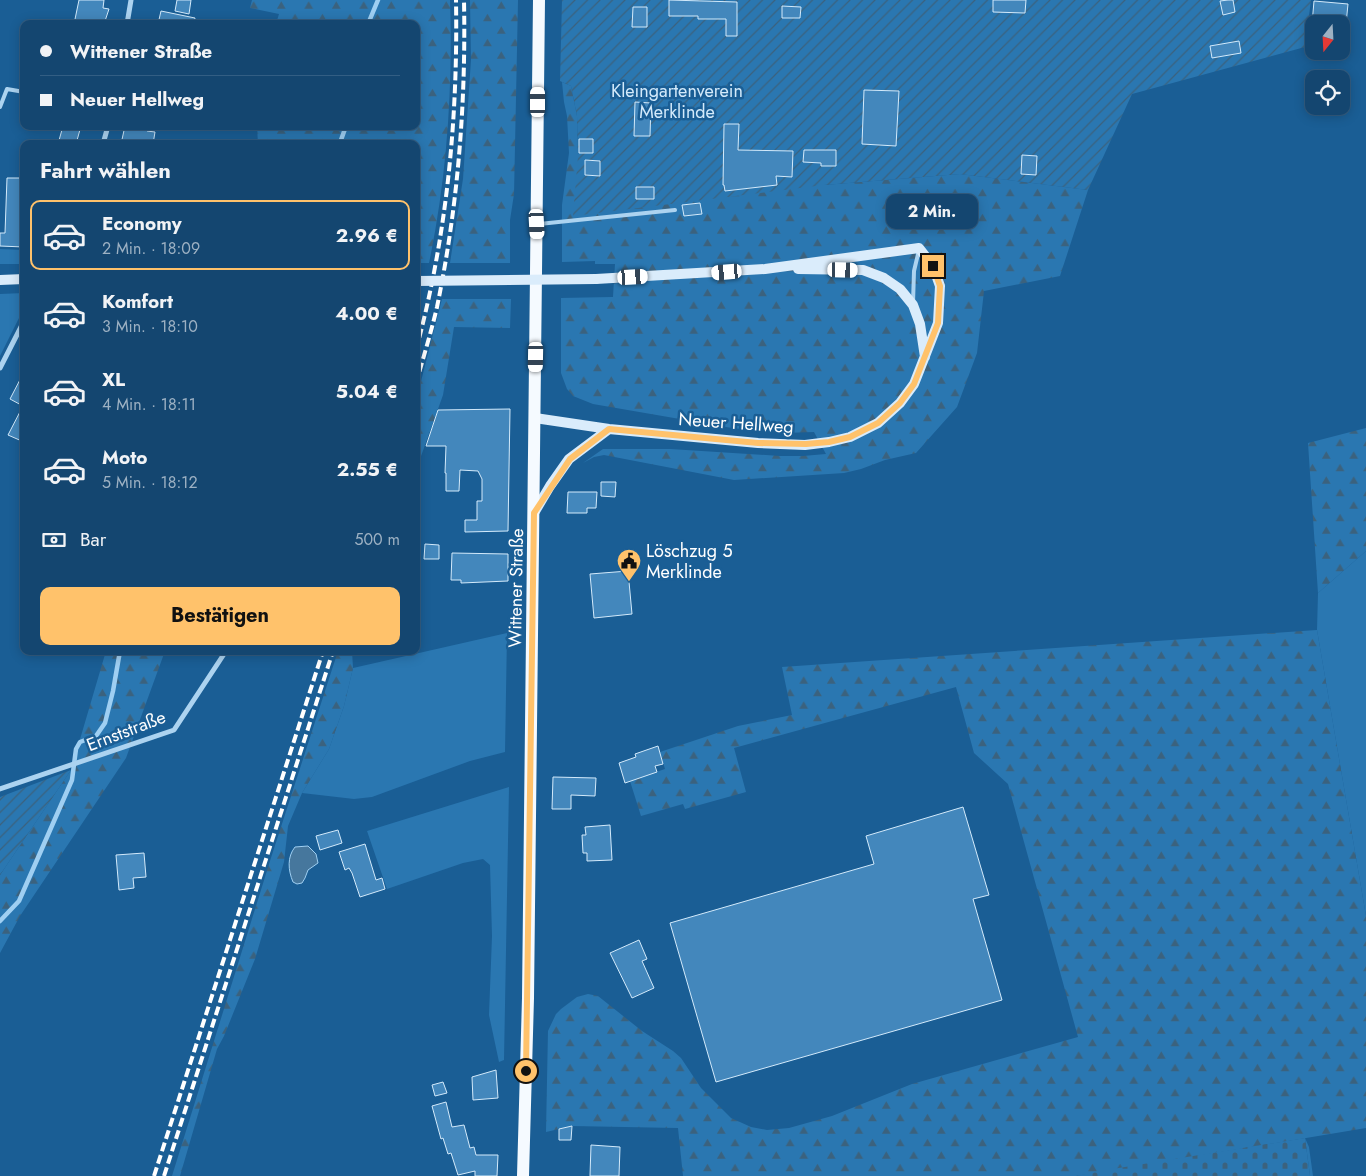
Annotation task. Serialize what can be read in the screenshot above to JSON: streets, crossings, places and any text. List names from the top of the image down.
{
  "streets": {
    "main road": ["Neuer Hellweg", "Wittener Straße"],
    "street": ["Ernststraße"]
  },
  "crossings": [
    ["Neuer Hellweg", "Wittener Straße"]
  ],
  "parks": ["Kleingartenverein Merklinde"],
  "places": {
    "public building": ["Löschzug 5 Merklinde"]
  },
  "north": "bottom",
  "page": {
    "banner": ["Wittener Straße", "Neuer Hellweg"],
    "heading": "Fahrt wählen",
    "bubble": "2 Min.",
    "list": [
      {
        "name": "Economy",
        "note": "2 Min. · 18:09",
        "value": "2.96 €"
      },
      {
        "name": "Komfort",
        "note": "3 Min. · 18:10",
        "value": "4.00 €"
      },
      {
        "name": "XL",
        "note": "4 Min. · 18:11",
        "value": "5.04 €"
      },
      {
        "name": "Moto",
        "note": "5 Min. · 18:12",
        "value": "2.55 €"
      }
    ],
    "pay": ["Bar", "500 m"],
    "buttons": "Bestätigen"
  }
}
